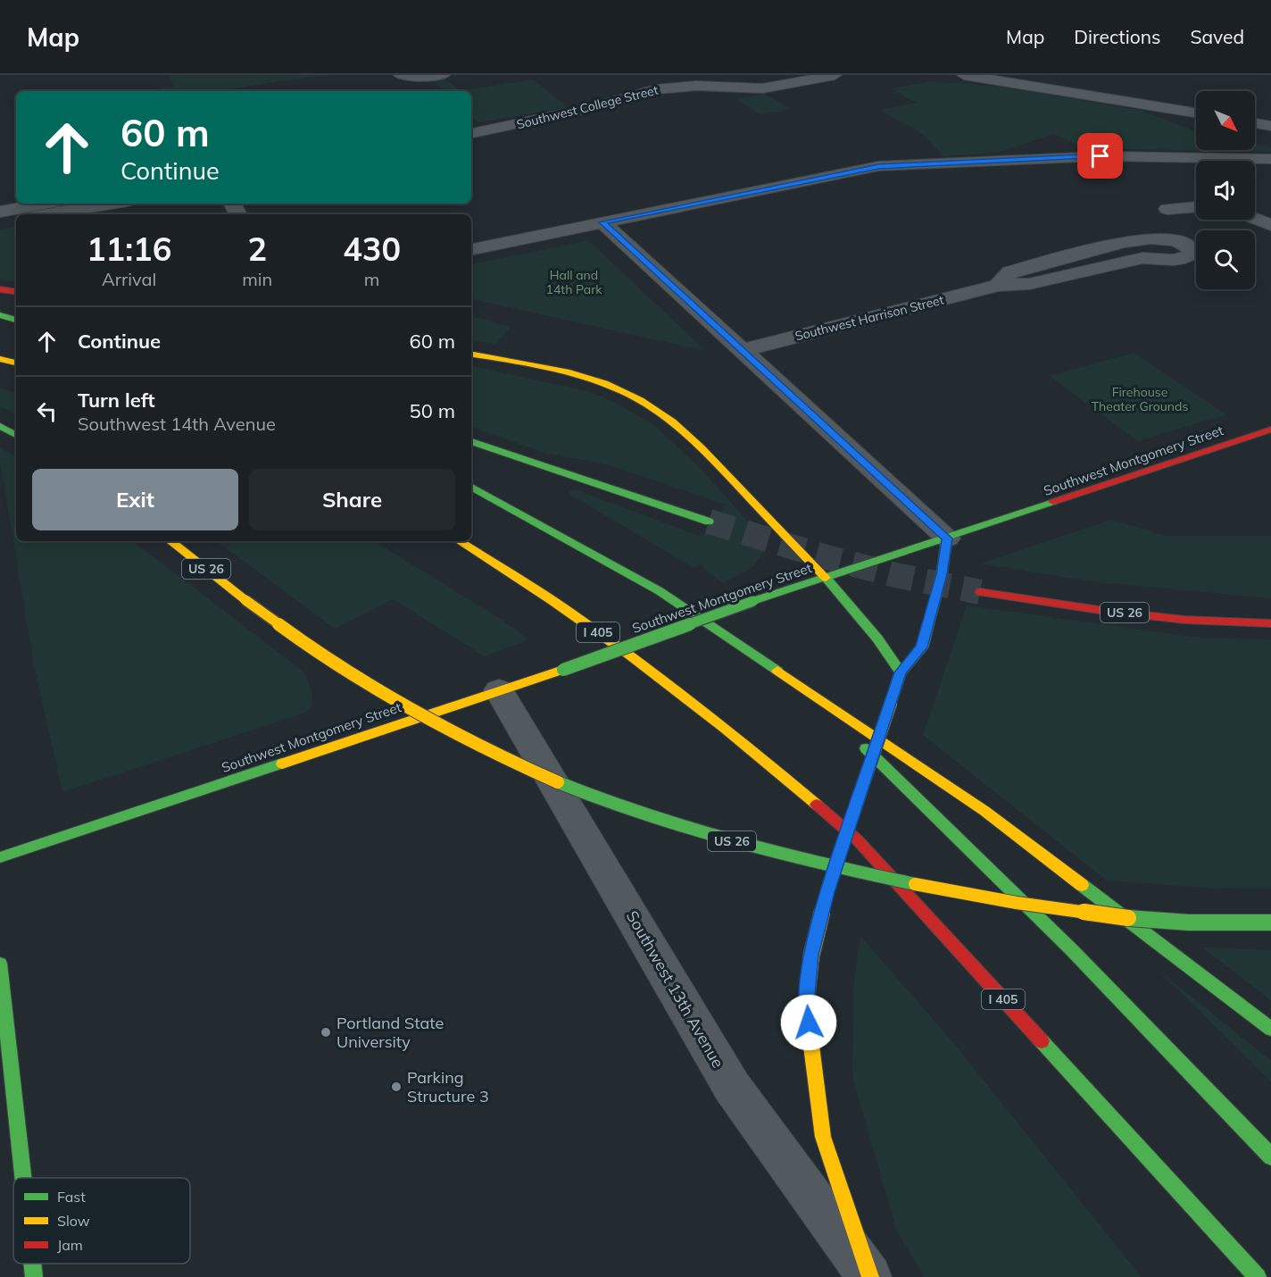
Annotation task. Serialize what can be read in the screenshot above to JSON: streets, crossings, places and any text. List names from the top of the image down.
{
  "streets": {
    "main road": ["Southwest Montgomery Street", "US 26", "I 405"],
    "street": ["Southwest College Street", "Southwest Harrison Street", "Southwest 13th Avenue"]
  },
  "crossings": [
    ["Southwest Montgomery Street", "Southwest 13th Avenue"]
  ],
  "parks": ["Hall and 14th Park", "Firehouse Theater Grounds"],
  "places": ["Portland State University", "Parking Structure 3"],
  "legend": ["Fast", "Slow", "Jam"],
  "north": "bottom right",
  "page": {
    "header": "Map",
    "nav": ["Map", "Directions", "Saved"],
    "turn": ["60 m", "Continue"],
    "eta": [
      "11:16",
      "Arrival",
      "2",
      "min",
      "430",
      "m"
    ],
    "list": [
      {
        "name": "Continue",
        "value": "60 m"
      },
      {
        "name": "Turn left",
        "note": "Southwest 14th Avenue",
        "value": "50 m"
      }
    ],
    "buttons": ["Exit", "Share"]
  }
}
